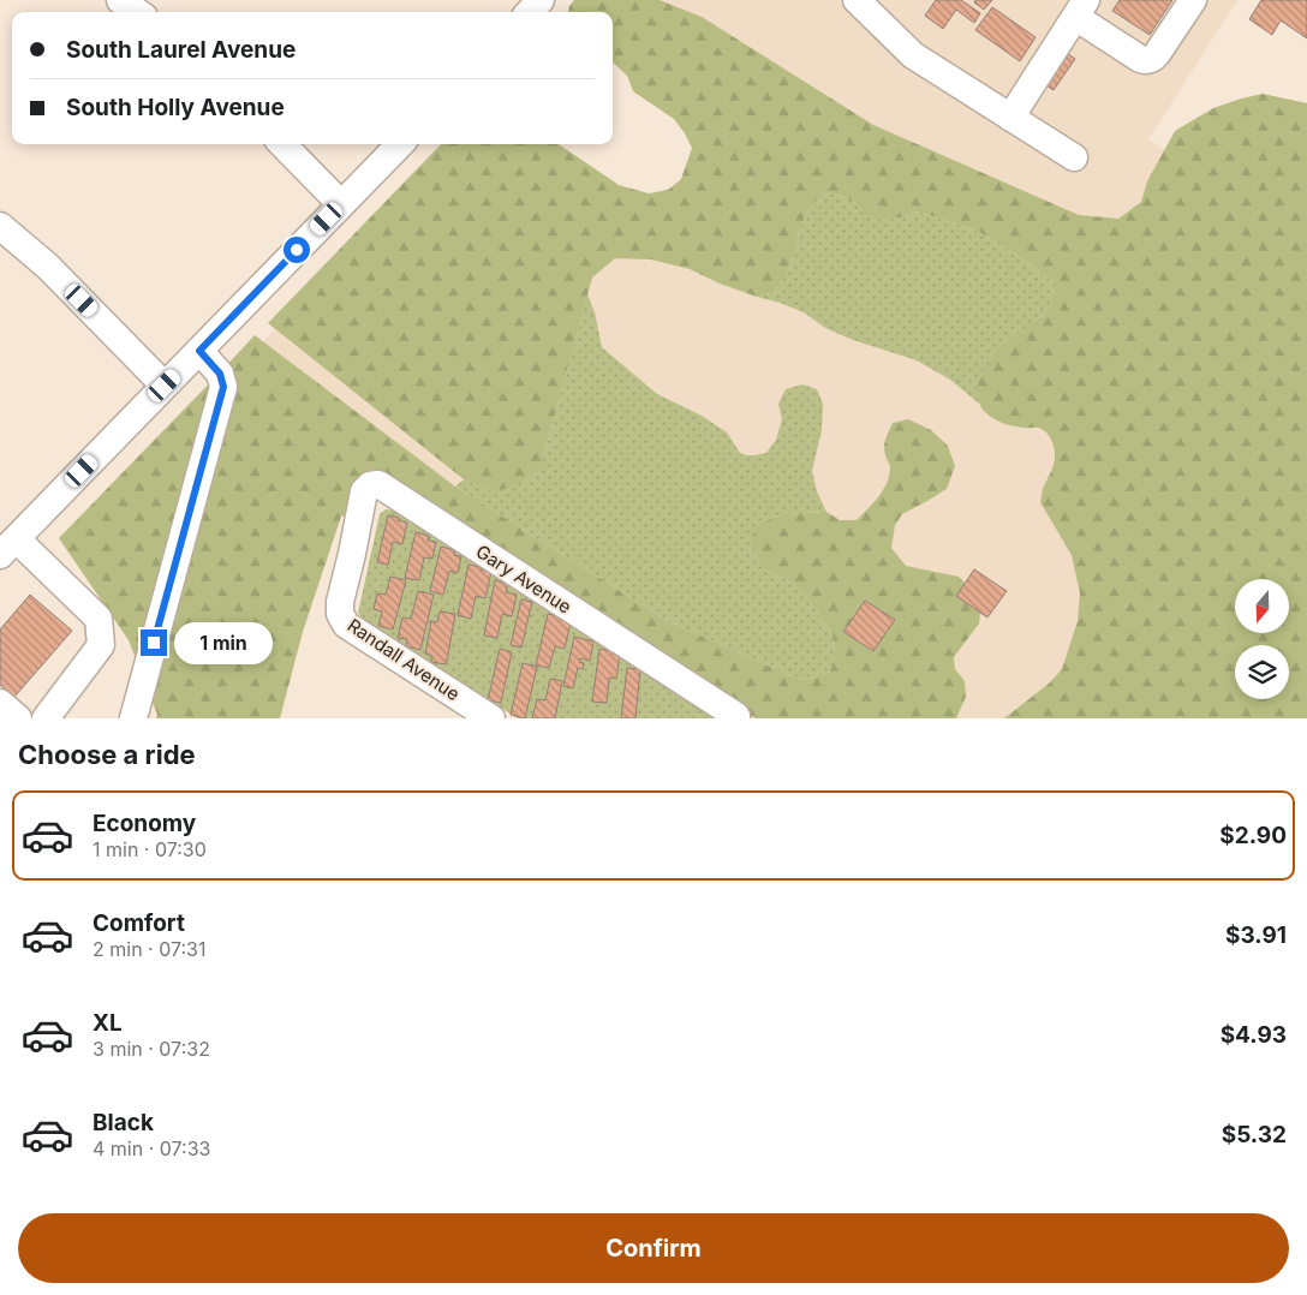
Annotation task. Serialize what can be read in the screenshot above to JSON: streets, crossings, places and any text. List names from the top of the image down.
{
  "streets": {
    "street": ["Gary Avenue", "Randall Avenue"]
  },
  "crossings": [
    ["Gary Avenue", "Randall Avenue"]
  ],
  "north": "bottom",
  "page": {
    "banner": ["South Laurel Avenue", "South Holly Avenue"],
    "bubble": "1 min",
    "heading": "Choose a ride",
    "list": [
      {
        "name": "Economy",
        "note": "1 min · 07:30",
        "value": "$2.90"
      },
      {
        "name": "Comfort",
        "note": "2 min · 07:31",
        "value": "$3.91"
      },
      {
        "name": "XL",
        "note": "3 min · 07:32",
        "value": "$4.93"
      },
      {
        "name": "Black",
        "note": "4 min · 07:33",
        "value": "$5.32"
      }
    ],
    "buttons": "Confirm"
  }
}
